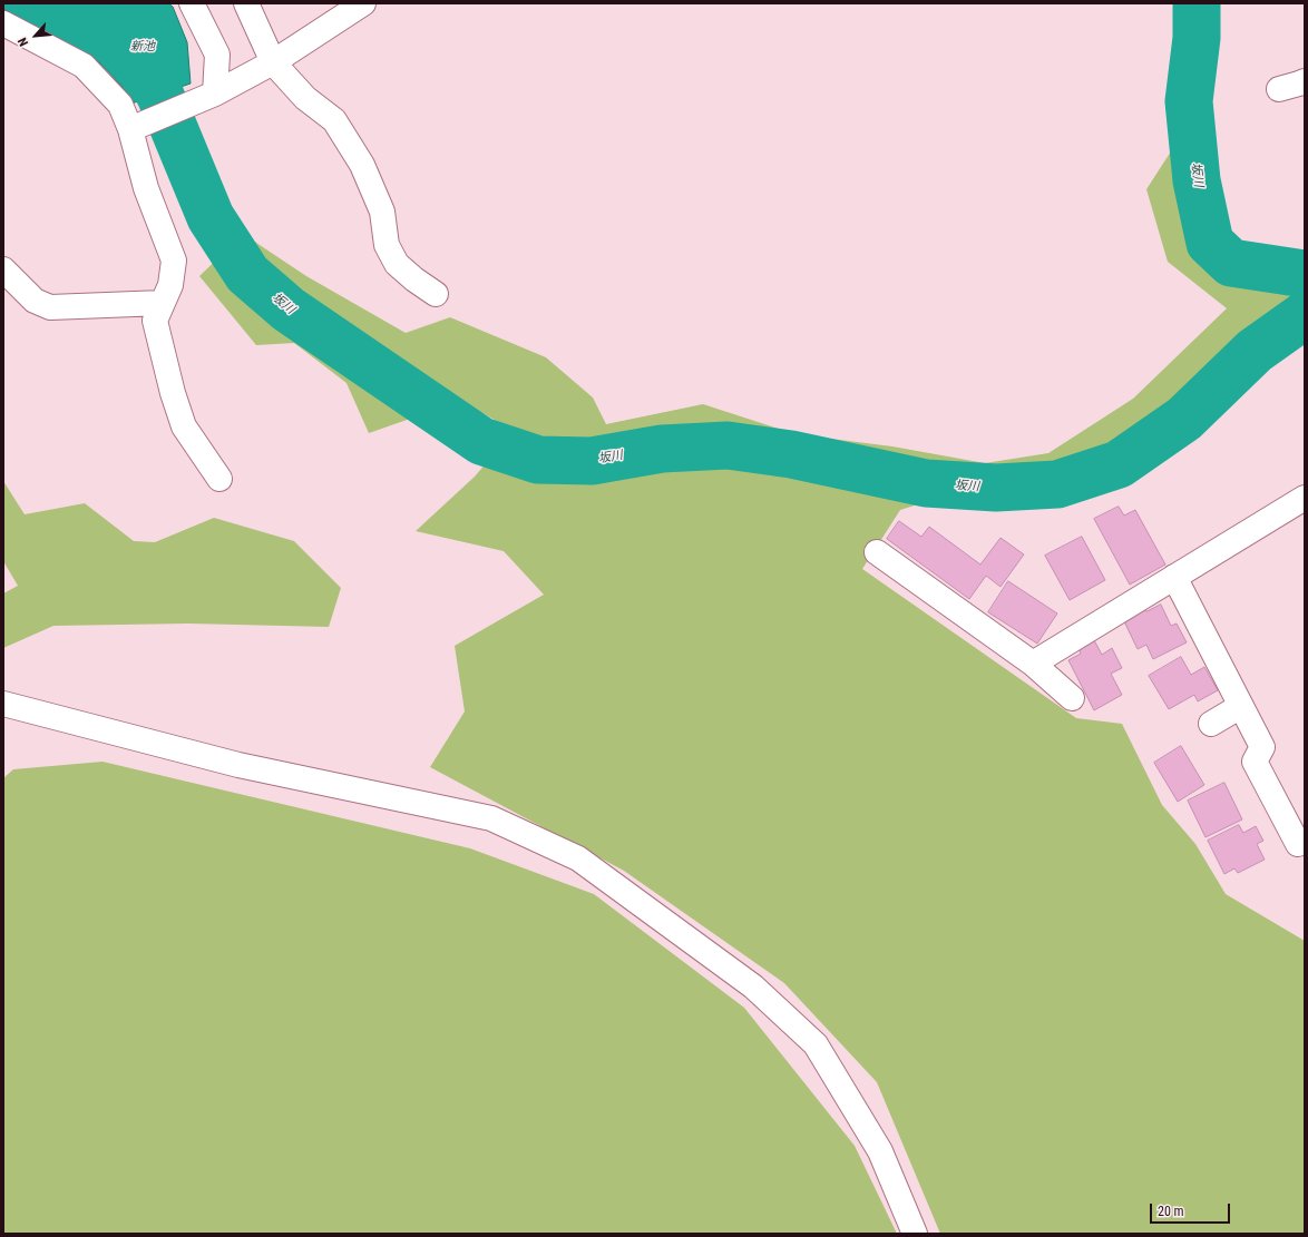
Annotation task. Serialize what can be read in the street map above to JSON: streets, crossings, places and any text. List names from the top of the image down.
{
  "water": ["新池", "坂川"],
  "scale_bar": "20 m",
  "north": "bottom left"
}
